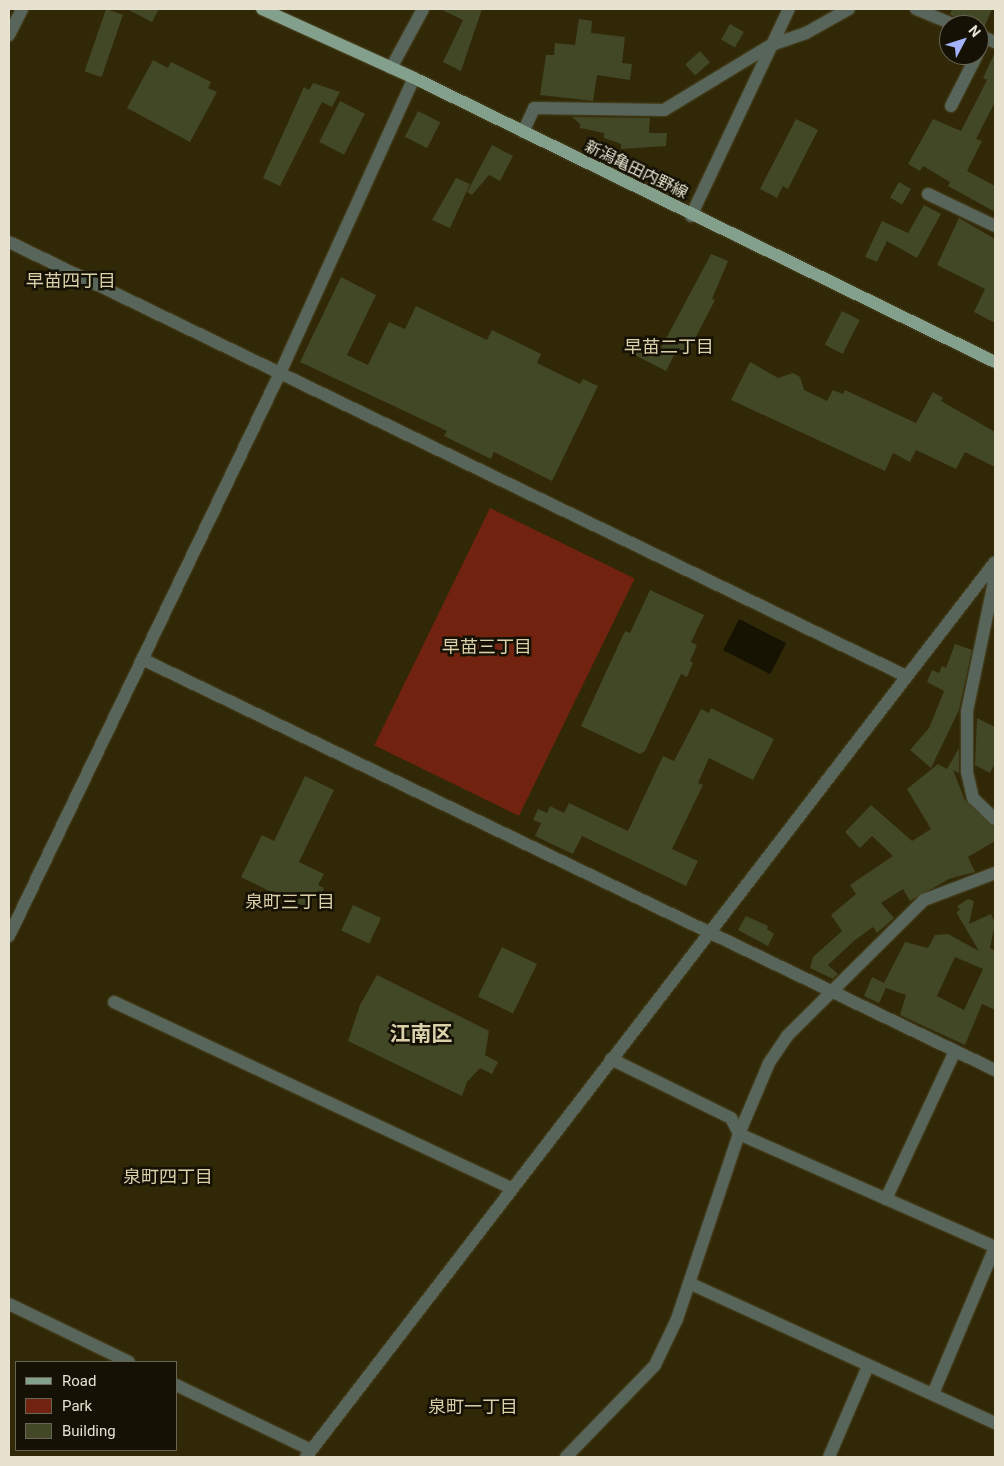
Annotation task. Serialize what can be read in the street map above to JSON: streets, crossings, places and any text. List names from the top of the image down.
{
  "streets": {
    "main road": ["新潟亀田内野線"]
  },
  "districts": [
    "早苗四丁目",
    "早苗二丁目",
    "早苗三丁目",
    "泉町三丁目",
    "江南区",
    "泉町四丁目",
    "泉町一丁目"
  ],
  "legend": ["Road", "Park", "Building"],
  "north": "top right"
}
